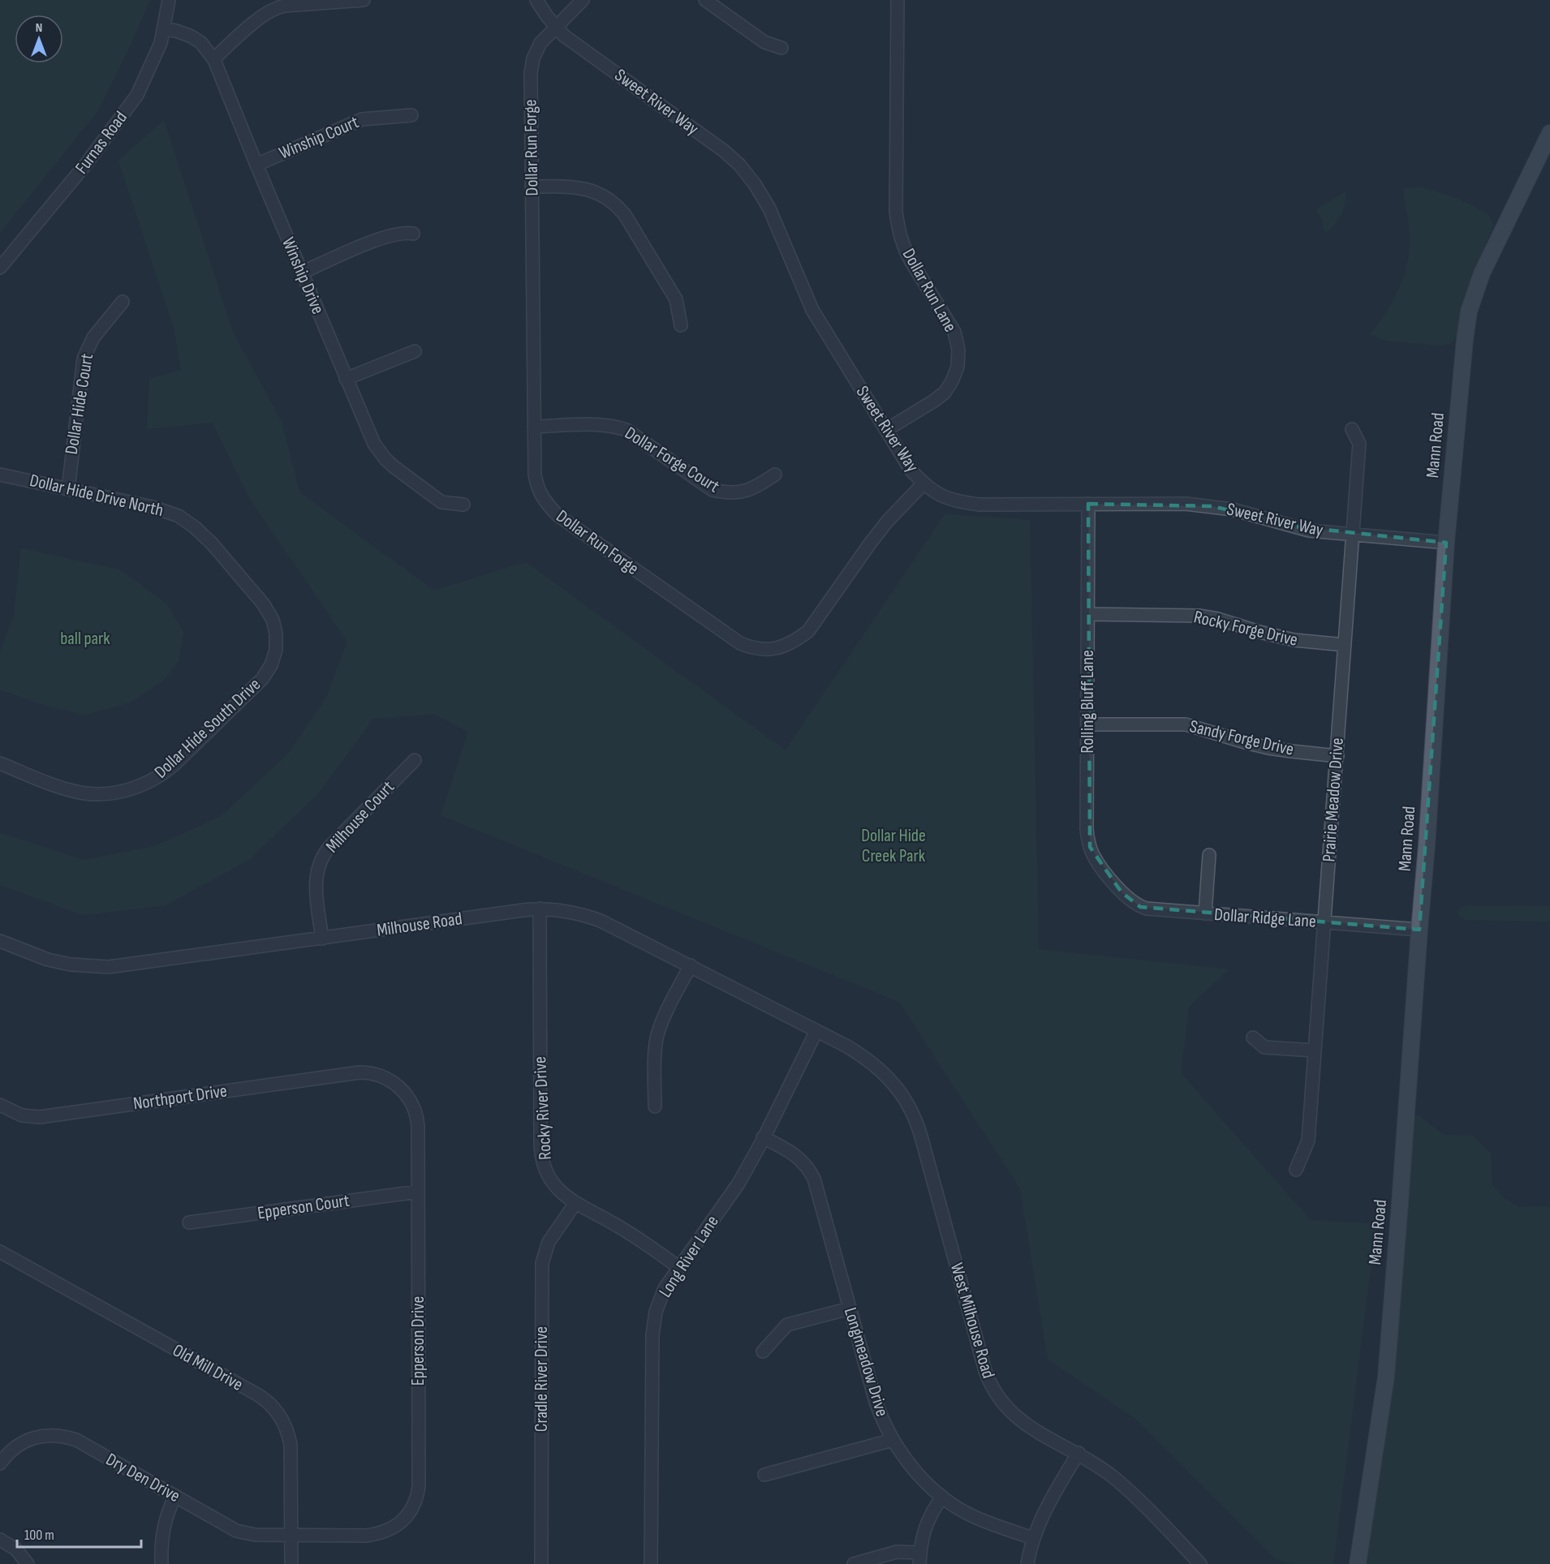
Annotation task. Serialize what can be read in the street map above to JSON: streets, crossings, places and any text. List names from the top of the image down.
{
  "streets": {
    "main road": ["Mann Road"],
    "street": [
      "Sweet River Way",
      "Winship Court",
      "Furnas Road",
      "Dollar Run Forge",
      "Winship Drive",
      "Dollar Run Lane",
      "Dollar Hide Court",
      "Dollar Forge Court",
      "Dollar Hide Drive North",
      "Rocky Forge Drive",
      "Rolling Bluff Lane",
      "Dollar Hide South Drive",
      "Sandy Forge Drive",
      "Prairie Meadow Drive",
      "Milhouse Court",
      "Dollar Ridge Lane",
      "Milhouse Road",
      "Northport Drive",
      "Rocky River Drive",
      "Epperson Court",
      "Long River Lane",
      "West Milhouse Road",
      "Epperson Drive",
      "Longmeadow Drive",
      "Old Mill Drive",
      "Cradle River Drive",
      "Dry Den Drive"
    ]
  },
  "crossings": [
    ["Sweet River Way", "Dollar Run Forge"],
    ["Sweet River Way", "Dollar Run Lane"],
    ["Sweet River Way", "Mann Road"],
    ["Sweet River Way", "Rolling Bluff Lane"],
    ["Sweet River Way", "Prairie Meadow Drive"],
    ["Winship Court", "Winship Drive"],
    ["Furnas Road", "Winship Drive"],
    ["Dollar Run Forge", "Dollar Forge Court"],
    ["Dollar Hide Court", "Dollar Hide Drive North"],
    ["Mann Road", "Dollar Ridge Lane"],
    ["Dollar Hide Drive North", "Dollar Hide South Drive"],
    ["Rocky Forge Drive", "Rolling Bluff Lane"],
    ["Rocky Forge Drive", "Prairie Meadow Drive"],
    ["Rolling Bluff Lane", "Sandy Forge Drive"],
    ["Rolling Bluff Lane", "Dollar Ridge Lane"],
    ["Sandy Forge Drive", "Prairie Meadow Drive"],
    ["Prairie Meadow Drive", "Dollar Ridge Lane"],
    ["Milhouse Court", "Milhouse Road"],
    ["Milhouse Road", "Rocky River Drive"],
    ["Milhouse Road", "Long River Lane"],
    ["Milhouse Road", "West Milhouse Road"],
    ["Northport Drive", "Epperson Drive"],
    ["Rocky River Drive", "Long River Lane"],
    ["Rocky River Drive", "Cradle River Drive"],
    ["Epperson Court", "Epperson Drive"],
    ["Long River Lane", "West Milhouse Road"],
    ["Long River Lane", "Longmeadow Drive"],
    ["Epperson Drive", "Old Mill Drive"],
    ["Epperson Drive", "Dry Den Drive"],
    ["Old Mill Drive", "Dry Den Drive"]
  ],
  "parks": ["ball park", "Dollar Hide Creek Park"],
  "scale_bar": "100 m",
  "north": "top"
}
